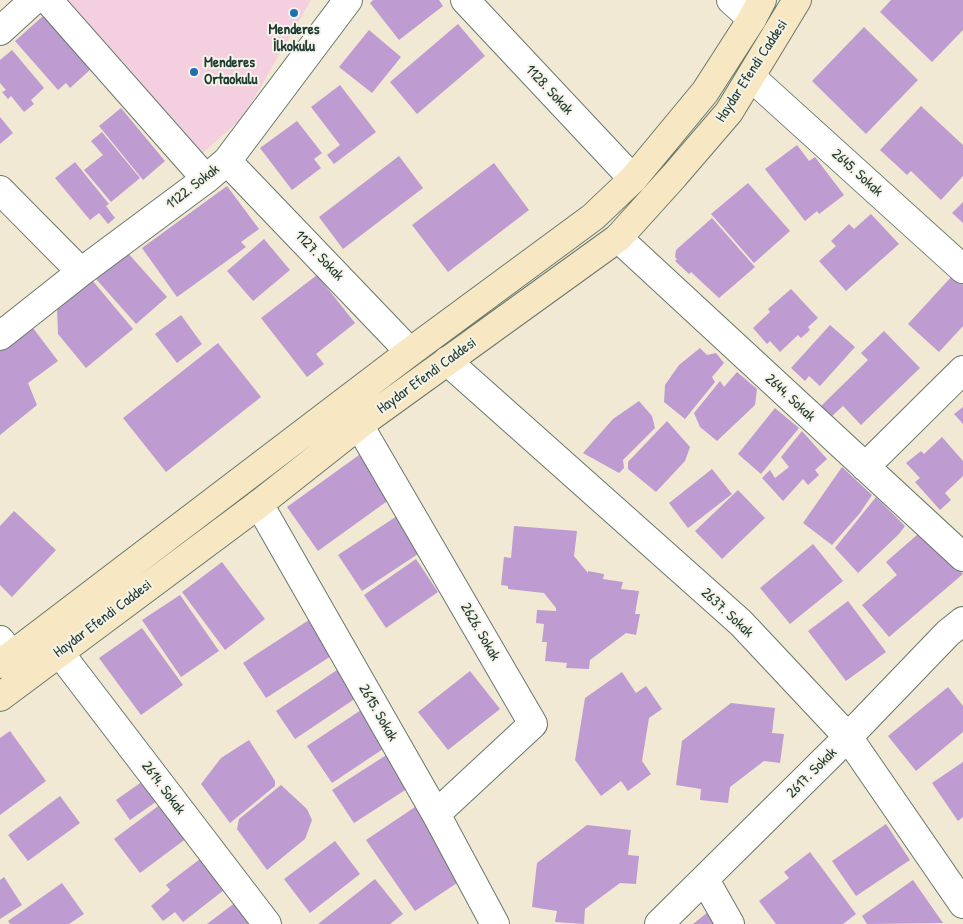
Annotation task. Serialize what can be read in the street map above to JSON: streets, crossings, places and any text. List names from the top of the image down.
{
  "streets": {
    "main road": ["Haydar Efendi Caddesi"],
    "street": [
      "1128. Sokak",
      "2645. Sokak",
      "1122. Sokak",
      "1127. Sokak",
      "2644. Sokak",
      "2637. Sokak",
      "2626. Sokak",
      "2615. Sokak",
      "2617. Sokak",
      "2614. Sokak"
    ]
  },
  "crossings": [
    ["Haydar Efendi Caddesi", "1128. Sokak"],
    ["Haydar Efendi Caddesi", "2645. Sokak"],
    ["Haydar Efendi Caddesi", "1127. Sokak"],
    ["Haydar Efendi Caddesi", "2644. Sokak"],
    ["Haydar Efendi Caddesi", "2637. Sokak"],
    ["Haydar Efendi Caddesi", "2626. Sokak"],
    ["Haydar Efendi Caddesi", "2615. Sokak"],
    ["Haydar Efendi Caddesi", "2614. Sokak"],
    ["1122. Sokak", "1127. Sokak"],
    ["2637. Sokak", "2617. Sokak"],
    ["2626. Sokak", "2615. Sokak"]
  ],
  "places": ["Menderes İlkokulu", "Menderes Ortaokulu"]
}
